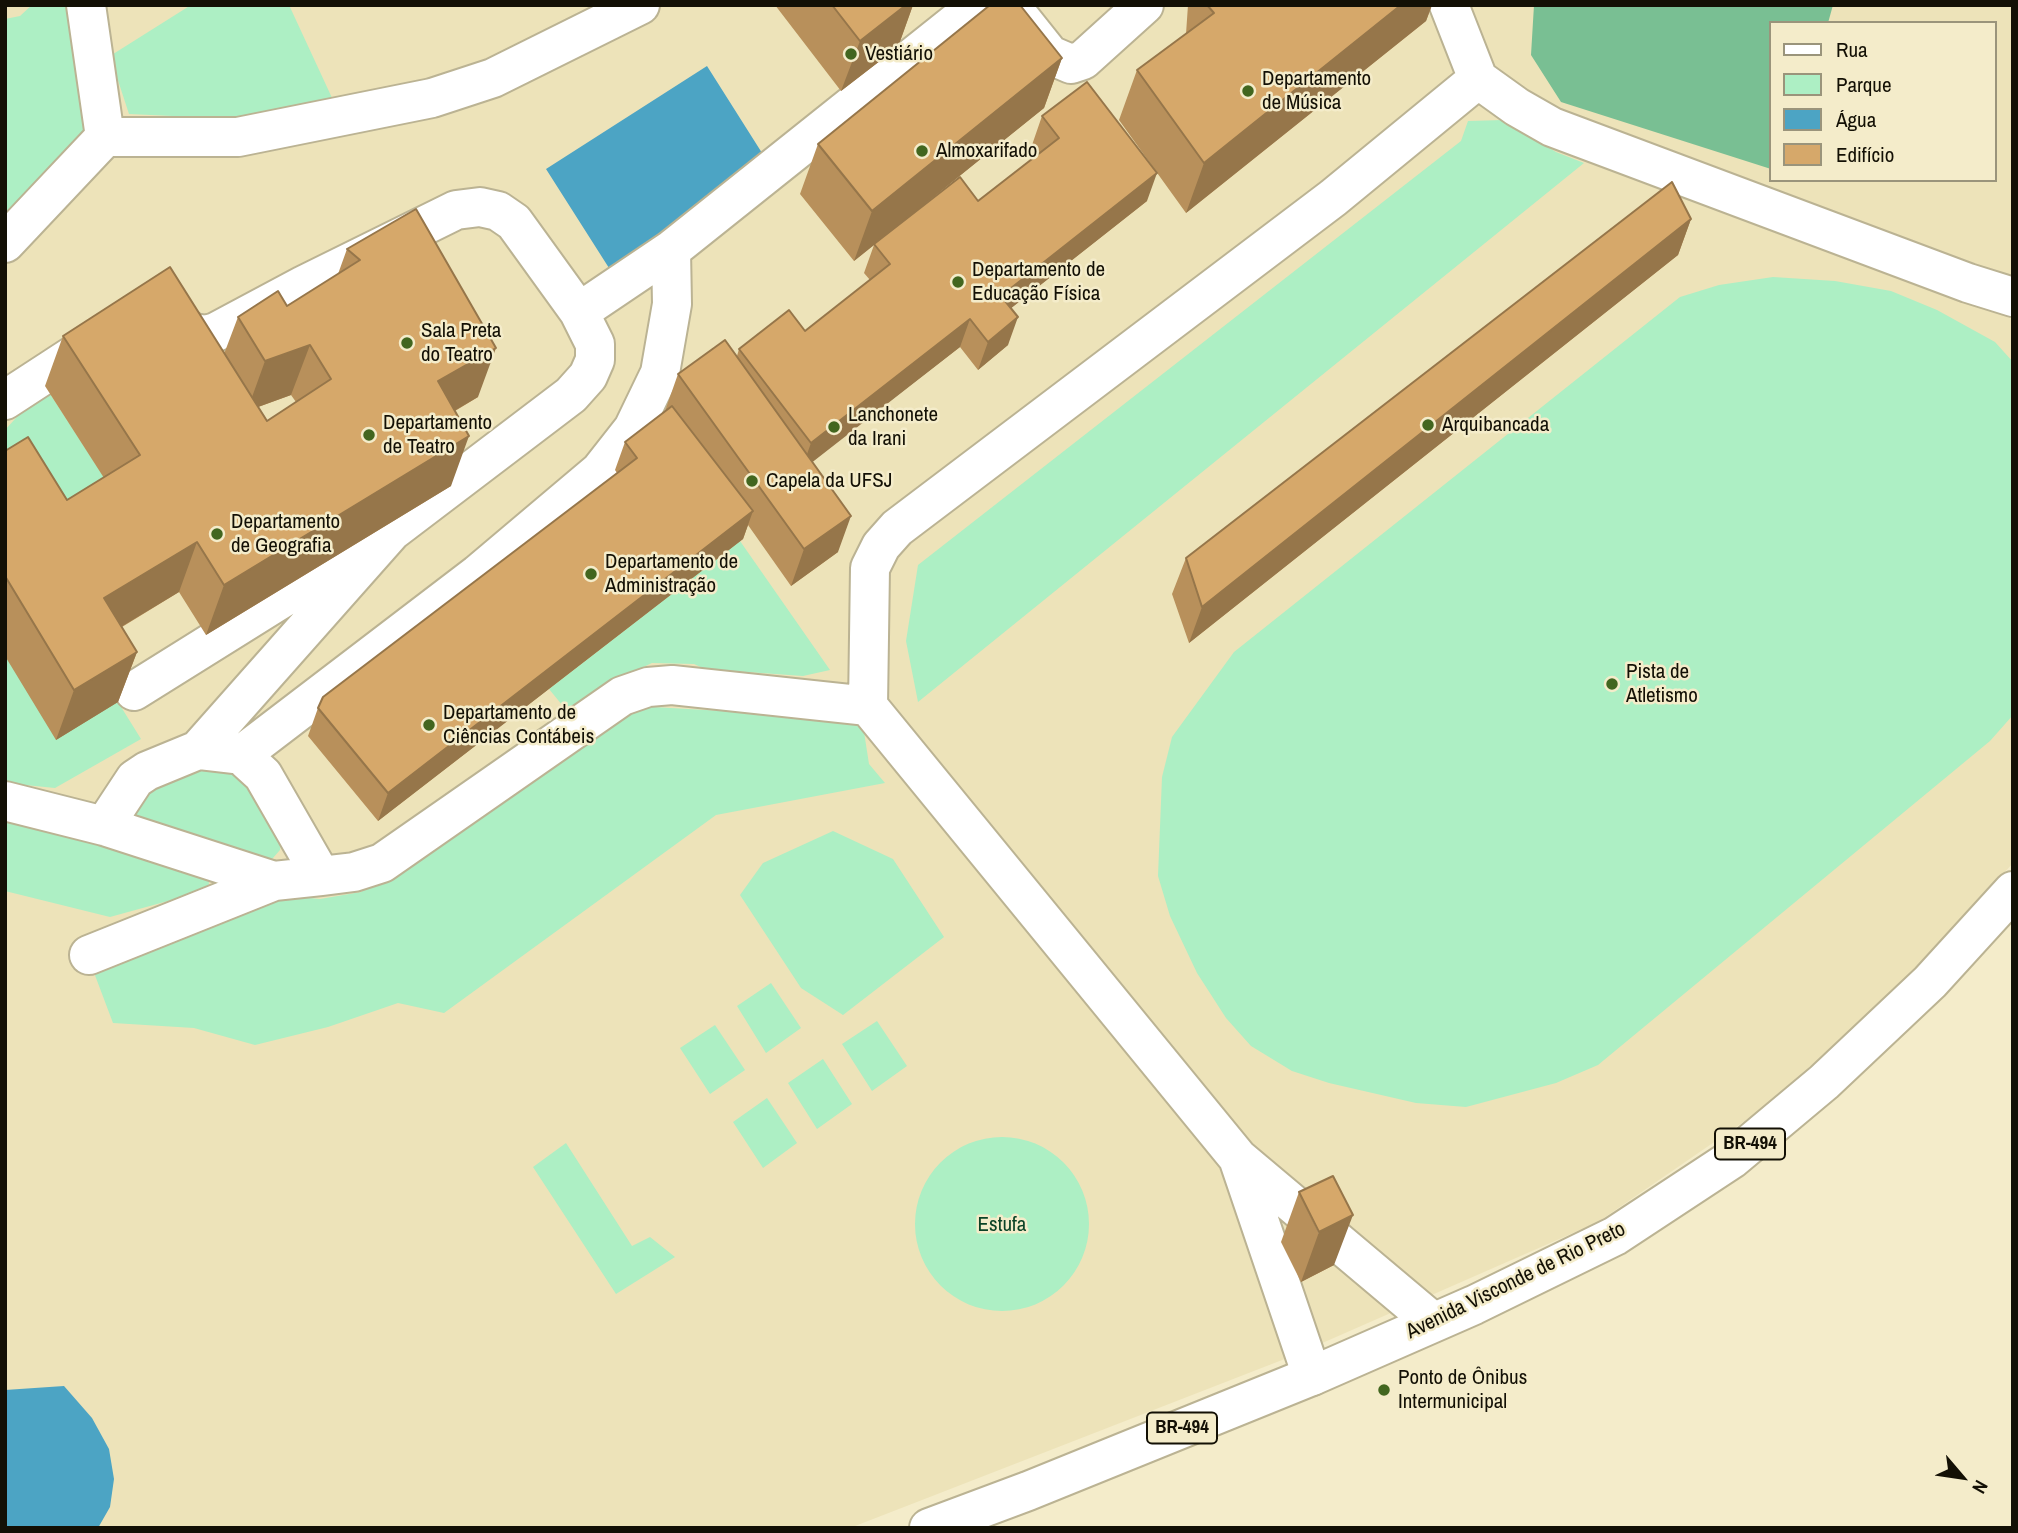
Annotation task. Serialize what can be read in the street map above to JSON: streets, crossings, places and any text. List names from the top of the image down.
{
  "streets": {
    "main road": ["BR-494", "Avenida Visconde de Rio Preto"]
  },
  "parks": ["Estufa"],
  "places": [
    "Vestiário",
    "Departamento de Música",
    "Almoxarifado",
    "Departamento de Educação Física",
    "Sala Preta do Teatro",
    "Arquibancada",
    "Lanchonete da Irani",
    "Departamento de Teatro",
    "Capela da UFSJ",
    "Departamento de Geografia",
    "Departamento de Administração",
    "Pista de Atletismo",
    "Departamento de Ciências Contábeis",
    "Ponto de Ônibus Intermunicipal"
  ],
  "legend": [
    "Rua",
    "Parque",
    "Água",
    "Edifício"
  ],
  "north": "bottom right"
}
